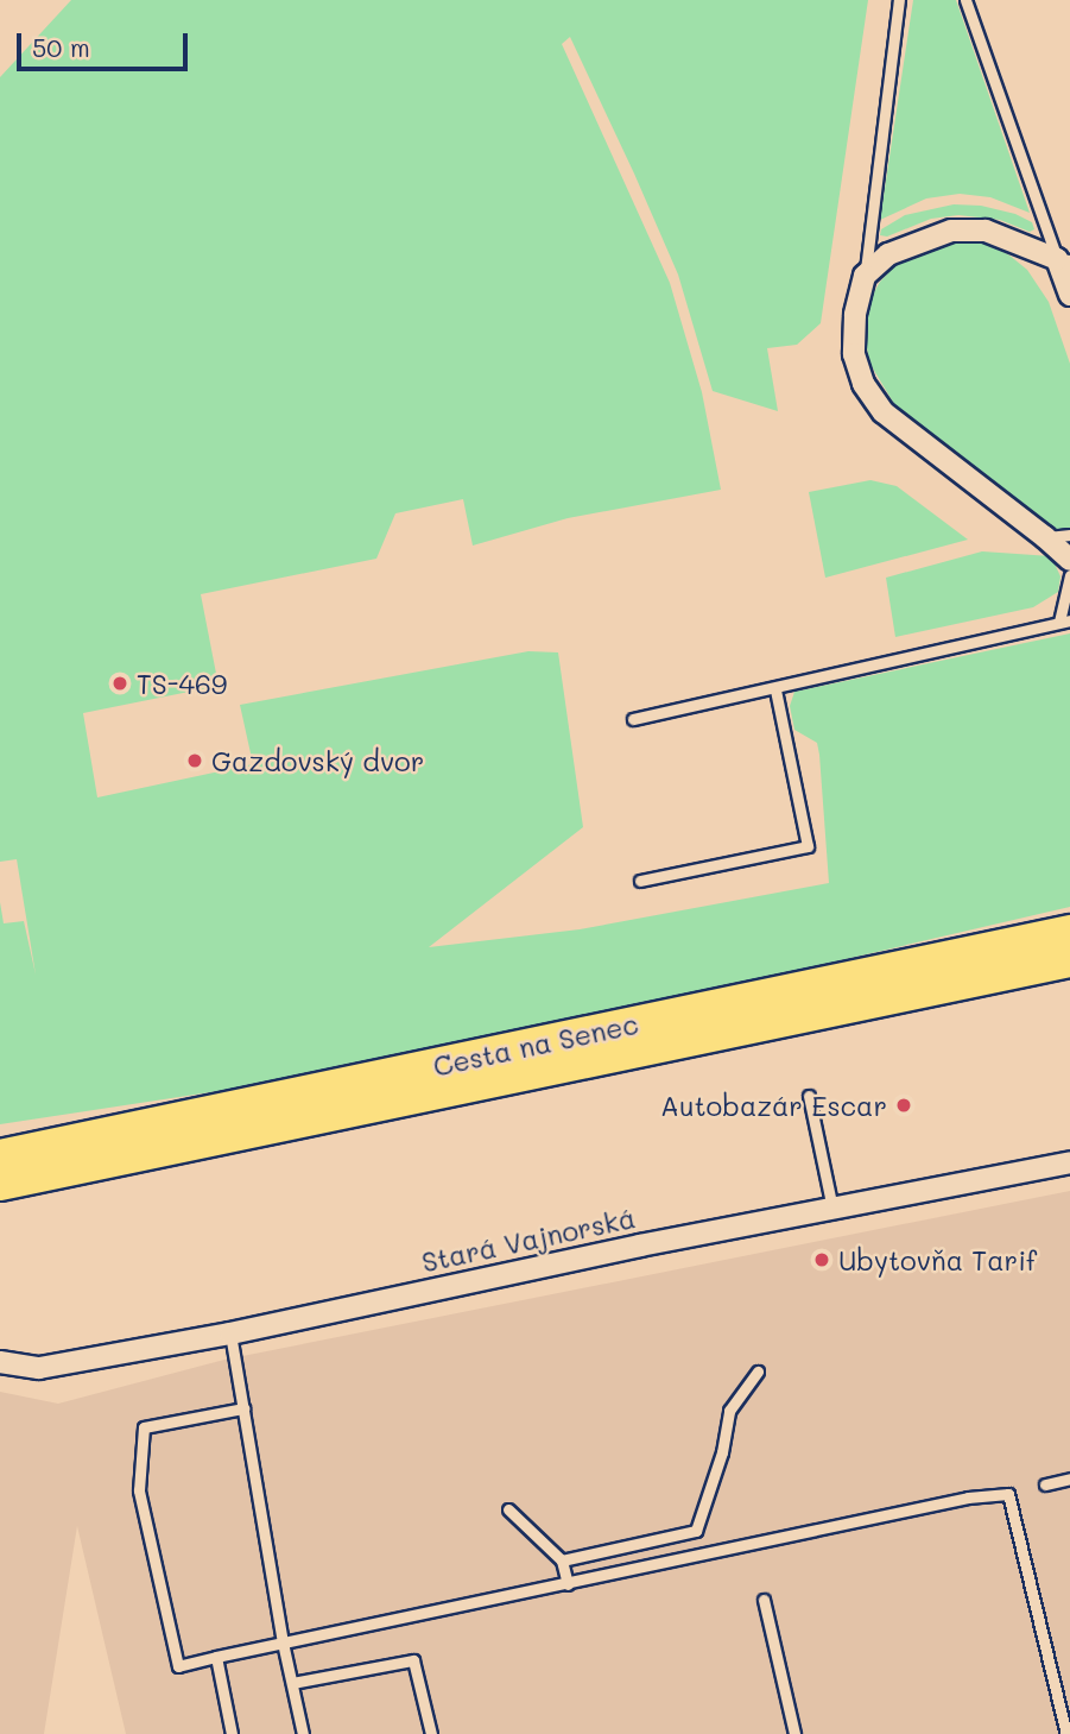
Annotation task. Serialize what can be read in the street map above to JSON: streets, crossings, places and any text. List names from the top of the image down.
{
  "streets": {
    "main road": ["Cesta na Senec"],
    "street": ["Stará Vajnorská"]
  },
  "places": [
    "TS-469",
    "Gazdovský dvor",
    "Autobazár Escar",
    "Ubytovňa Tarif"
  ],
  "scale_bar": "50 m"
}
